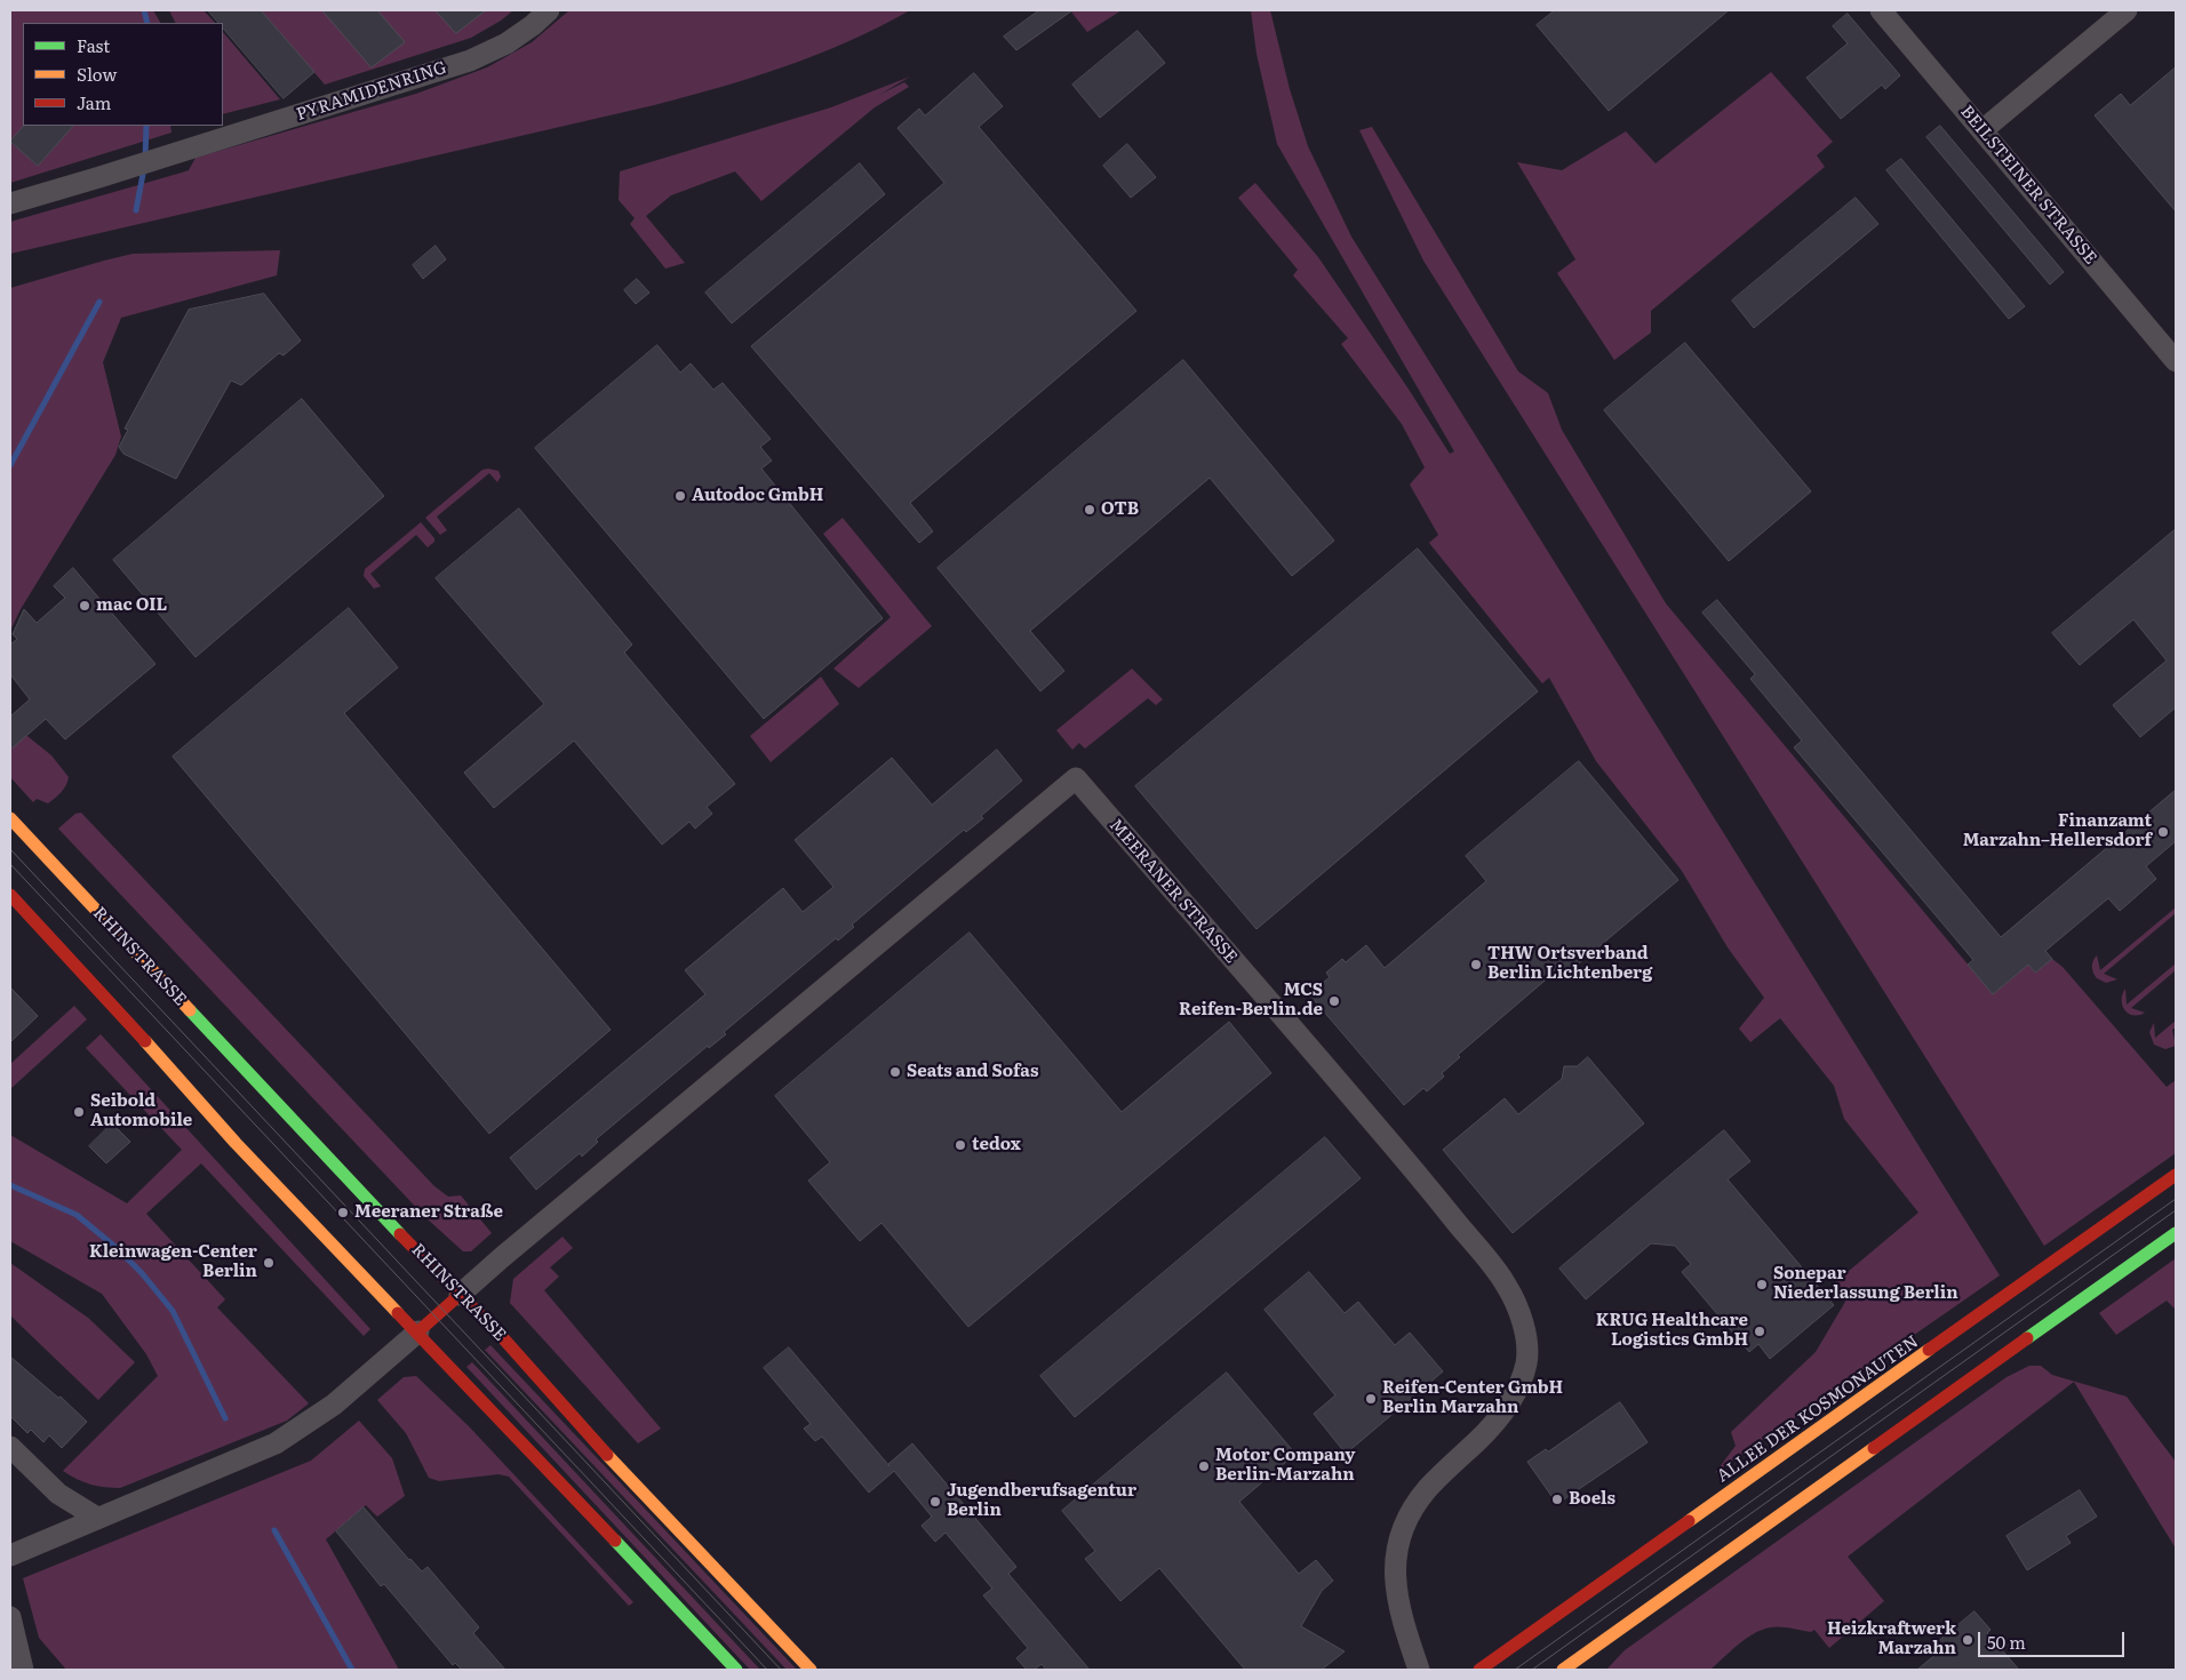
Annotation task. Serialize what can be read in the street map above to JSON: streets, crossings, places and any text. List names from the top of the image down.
{
  "streets": {
    "main road": ["RHINSTRASSE", "ALLEE DER KOSMONAUTEN"],
    "street": ["PYRAMIDENRING", "BEILSTEINER STRASSE", "MEERANER STRASSE"]
  },
  "crossings": [
    ["MEERANER STRASSE", "RHINSTRASSE"]
  ],
  "places": [
    "Autodoc GmbH",
    "OTB",
    "mac OIL",
    "Finanzamt Marzahn–Hellersdorf",
    "THW Ortsverband Berlin Lichtenberg",
    "MCS Reifen-Berlin.de",
    "Seats and Sofas",
    "Seibold Automobile",
    "tedox",
    "Meeraner Straße",
    "Kleinwagen-Center Berlin",
    "Sonepar Niederlassung Berlin",
    "KRUG Healthcare Logistics GmbH",
    "Reifen-Center GmbH Berlin Marzahn",
    "Motor Company Berlin-Marzahn",
    "Boels",
    "Jugendberufsagentur Berlin",
    "Heizkraftwerk Marzahn"
  ],
  "legend": ["Fast", "Slow", "Jam"],
  "scale_bar": "50 m"
}
